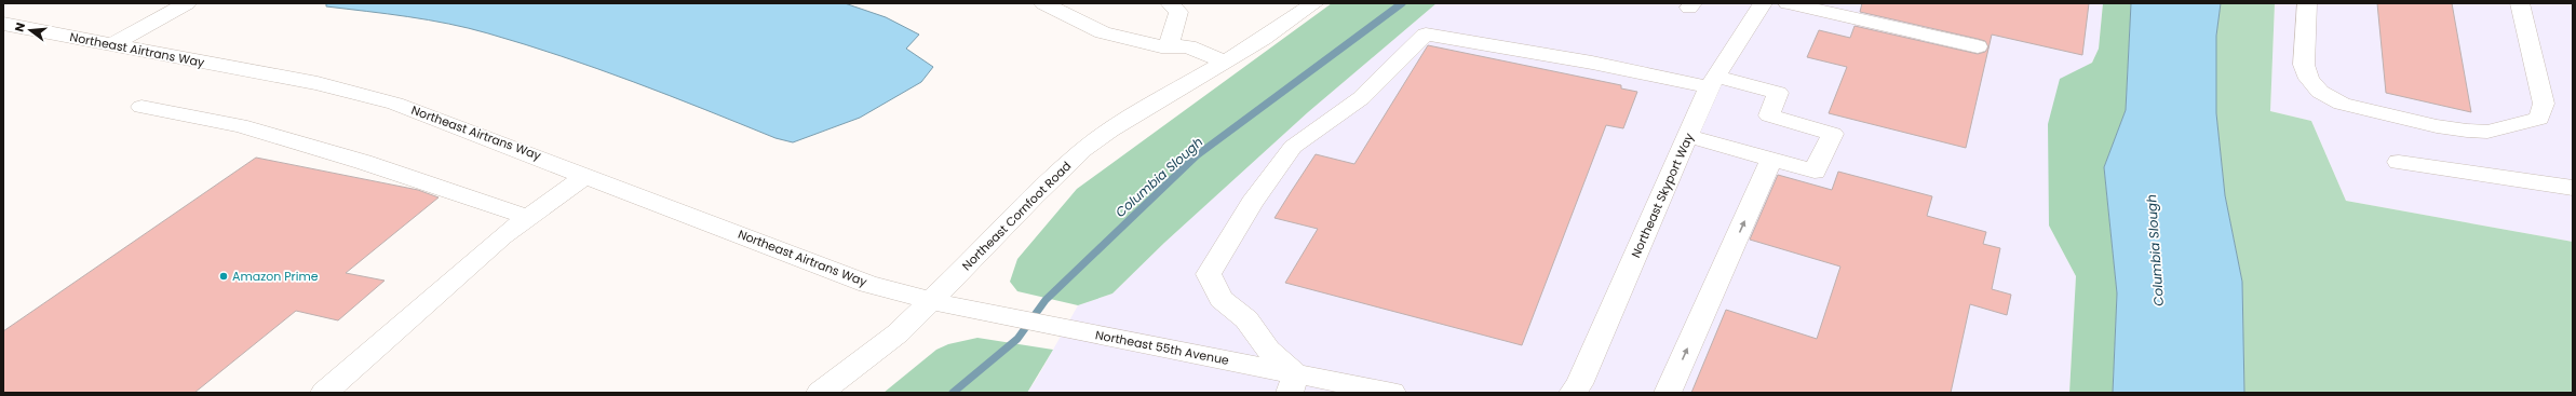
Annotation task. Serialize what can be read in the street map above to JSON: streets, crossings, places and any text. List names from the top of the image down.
{
  "streets": {
    "street": [
      "Northeast Airtrans Way",
      "Northeast Skyport Way",
      "Northeast Cornfoot Road",
      "Northeast 55th Avenue"
    ]
  },
  "crossings": [
    ["Northeast Airtrans Way", "Northeast Cornfoot Road"],
    ["Northeast Airtrans Way", "Northeast 55th Avenue"],
    ["Northeast Cornfoot Road", "Northeast 55th Avenue"]
  ],
  "water": ["Columbia Slough"],
  "places": ["Amazon Prime"],
  "north": "left"
}
